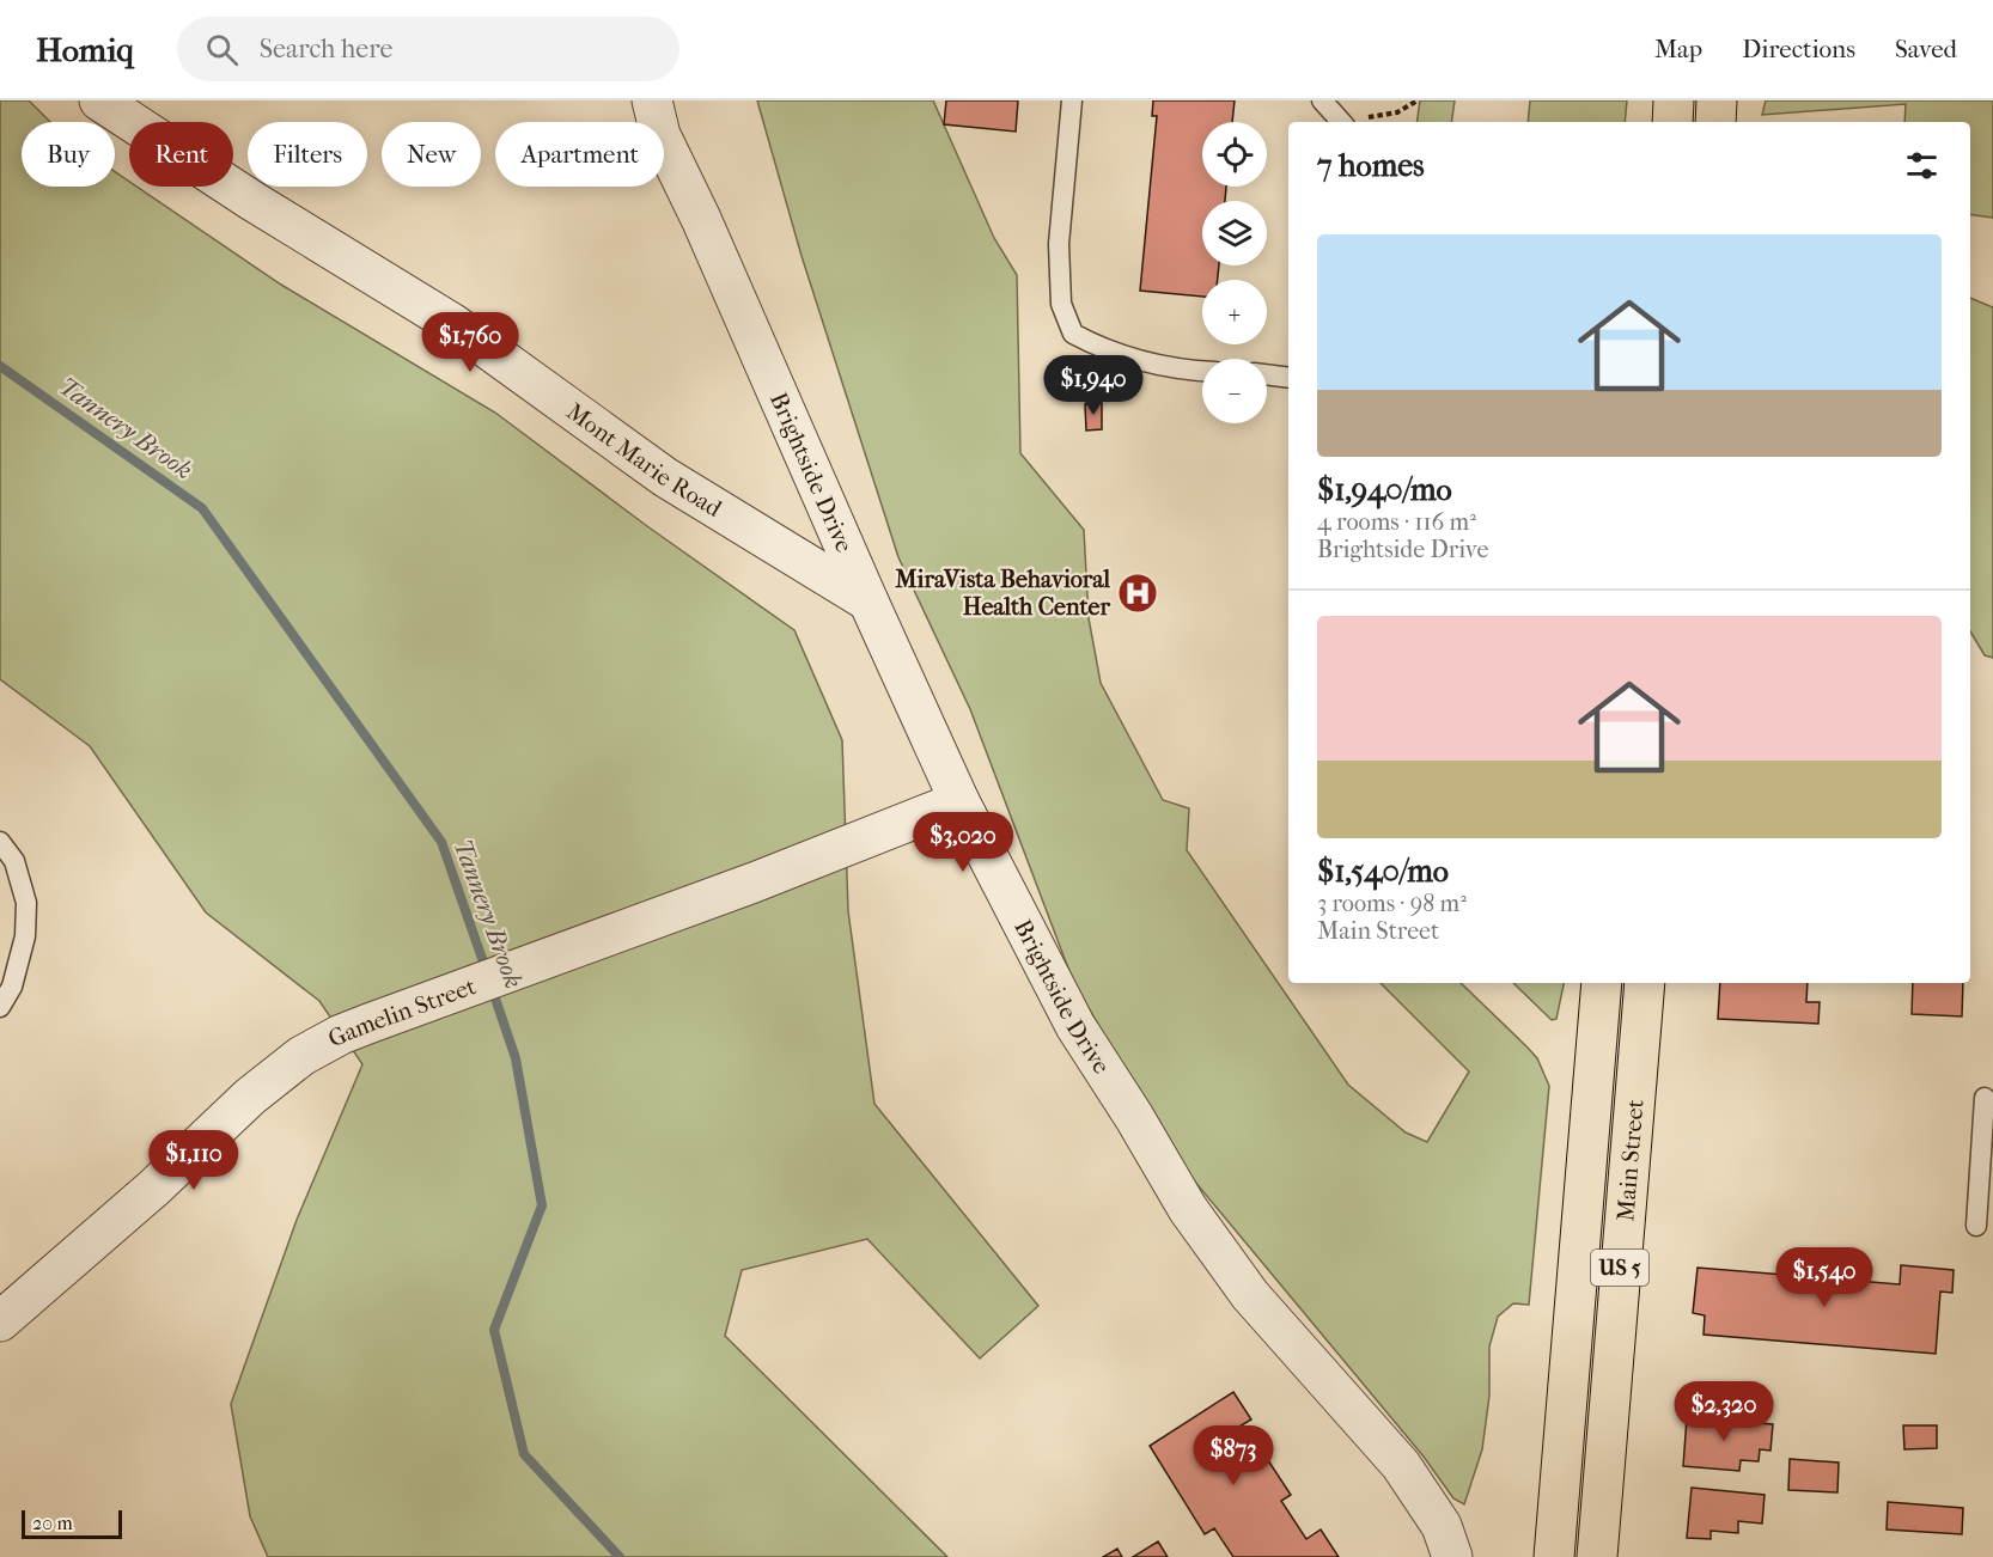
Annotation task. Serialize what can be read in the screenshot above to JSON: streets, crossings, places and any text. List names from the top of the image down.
{
  "streets": {
    "main road": ["Main Street", "US 5"],
    "street": ["Mont Marie Road", "Brightside Drive", "Gamelin Street"]
  },
  "crossings": [
    ["Mont Marie Road", "Brightside Drive"],
    ["Brightside Drive", "Gamelin Street"]
  ],
  "water": ["Tannery Brook"],
  "places": {
    "hospital": ["MiraVista Behavioral Health Center"]
  },
  "scale_bar": "20 m",
  "page": {
    "header": "Homiq",
    "search": "Search here",
    "nav": ["Map", "Directions", "Saved"],
    "map_buttons": ["+", "−"],
    "chip": [
      "Buy",
      "Rent",
      "Filters",
      "New",
      "Apartment"
    ],
    "heading": "7 homes",
    "list": [
      {
        "name": "$1,940/mo",
        "note": "4 rooms · 116 m² · Brightside Drive"
      },
      {
        "name": "$1,540/mo",
        "note": "3 rooms · 98 m² · Main Street"
      }
    ],
    "price": [
      "$1,760",
      "$1,940",
      "$3,020",
      "$1,110",
      "$1,540",
      "$2,320",
      "$873"
    ],
    "scale": "20 m"
  }
}
